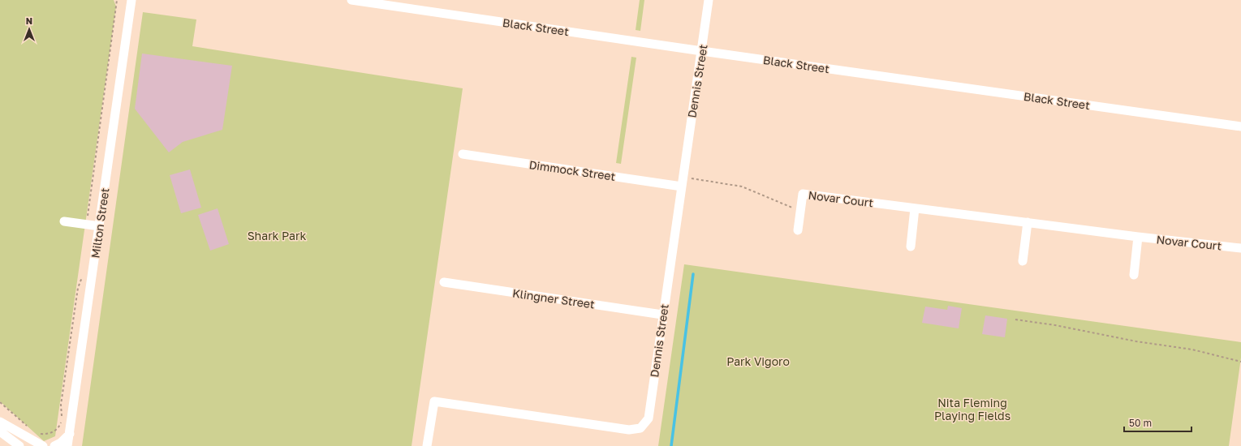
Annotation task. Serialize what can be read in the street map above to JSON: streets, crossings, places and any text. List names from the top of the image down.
{
  "streets": {
    "street": [
      "Black Street",
      "Dennis Street",
      "Dimmock Street",
      "Novar Court",
      "Milton Street",
      "Klingner Street"
    ]
  },
  "crossings": [
    ["Black Street", "Dennis Street"],
    ["Dennis Street", "Dimmock Street"],
    ["Dennis Street", "Klingner Street"]
  ],
  "parks": ["Shark Park", "Park Vigoro", "Nita Fleming Playing Fields"],
  "scale_bar": "50 m",
  "north": "top"
}
